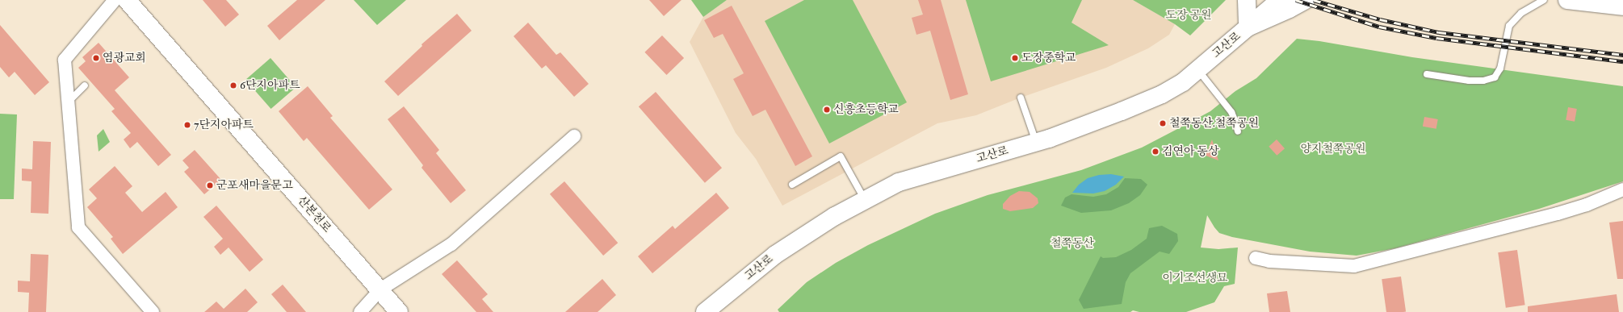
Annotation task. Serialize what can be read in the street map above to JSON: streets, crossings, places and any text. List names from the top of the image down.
{
  "streets": {
    "street": ["고산로", "산본천로"]
  },
  "parks": [
    "도장 공원",
    "양지철쭉공원",
    "철쭉동산",
    "이기조선생묘"
  ],
  "places": [
    "염광교회",
    "도장중학교",
    "6단지아파트",
    "신흥초등학교",
    "철쭉동산.철쭉공원",
    "7단지아파트",
    "김연아 동상",
    "군포새마을문고"
  ]
}
